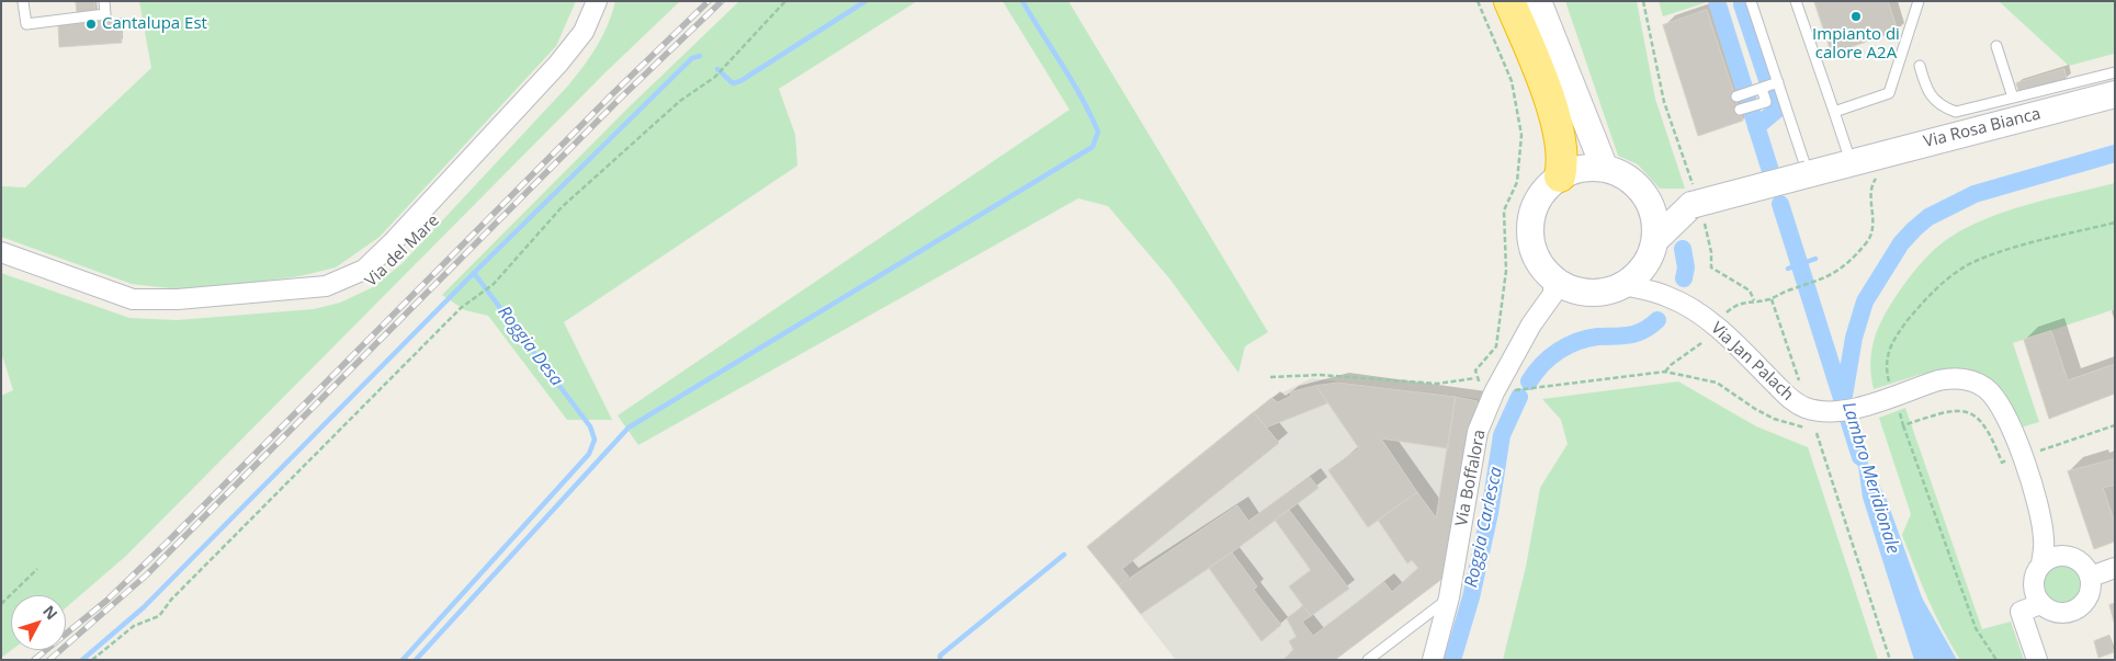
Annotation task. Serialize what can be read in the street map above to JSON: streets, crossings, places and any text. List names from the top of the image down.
{
  "streets": {
    "street": [
      "Via Rosa Bianca",
      "Via del Mare",
      "Via Jan Palach",
      "Via Boffalora"
    ]
  },
  "crossings": [
    ["Via Jan Palach", "Via Boffalora"]
  ],
  "water": ["Roggia Desa", "Lambro Meridionale", "Roggia Carlesca"],
  "places": ["Impianto di calore A2A", "Cantalupa Est"],
  "north": "top right"
}
